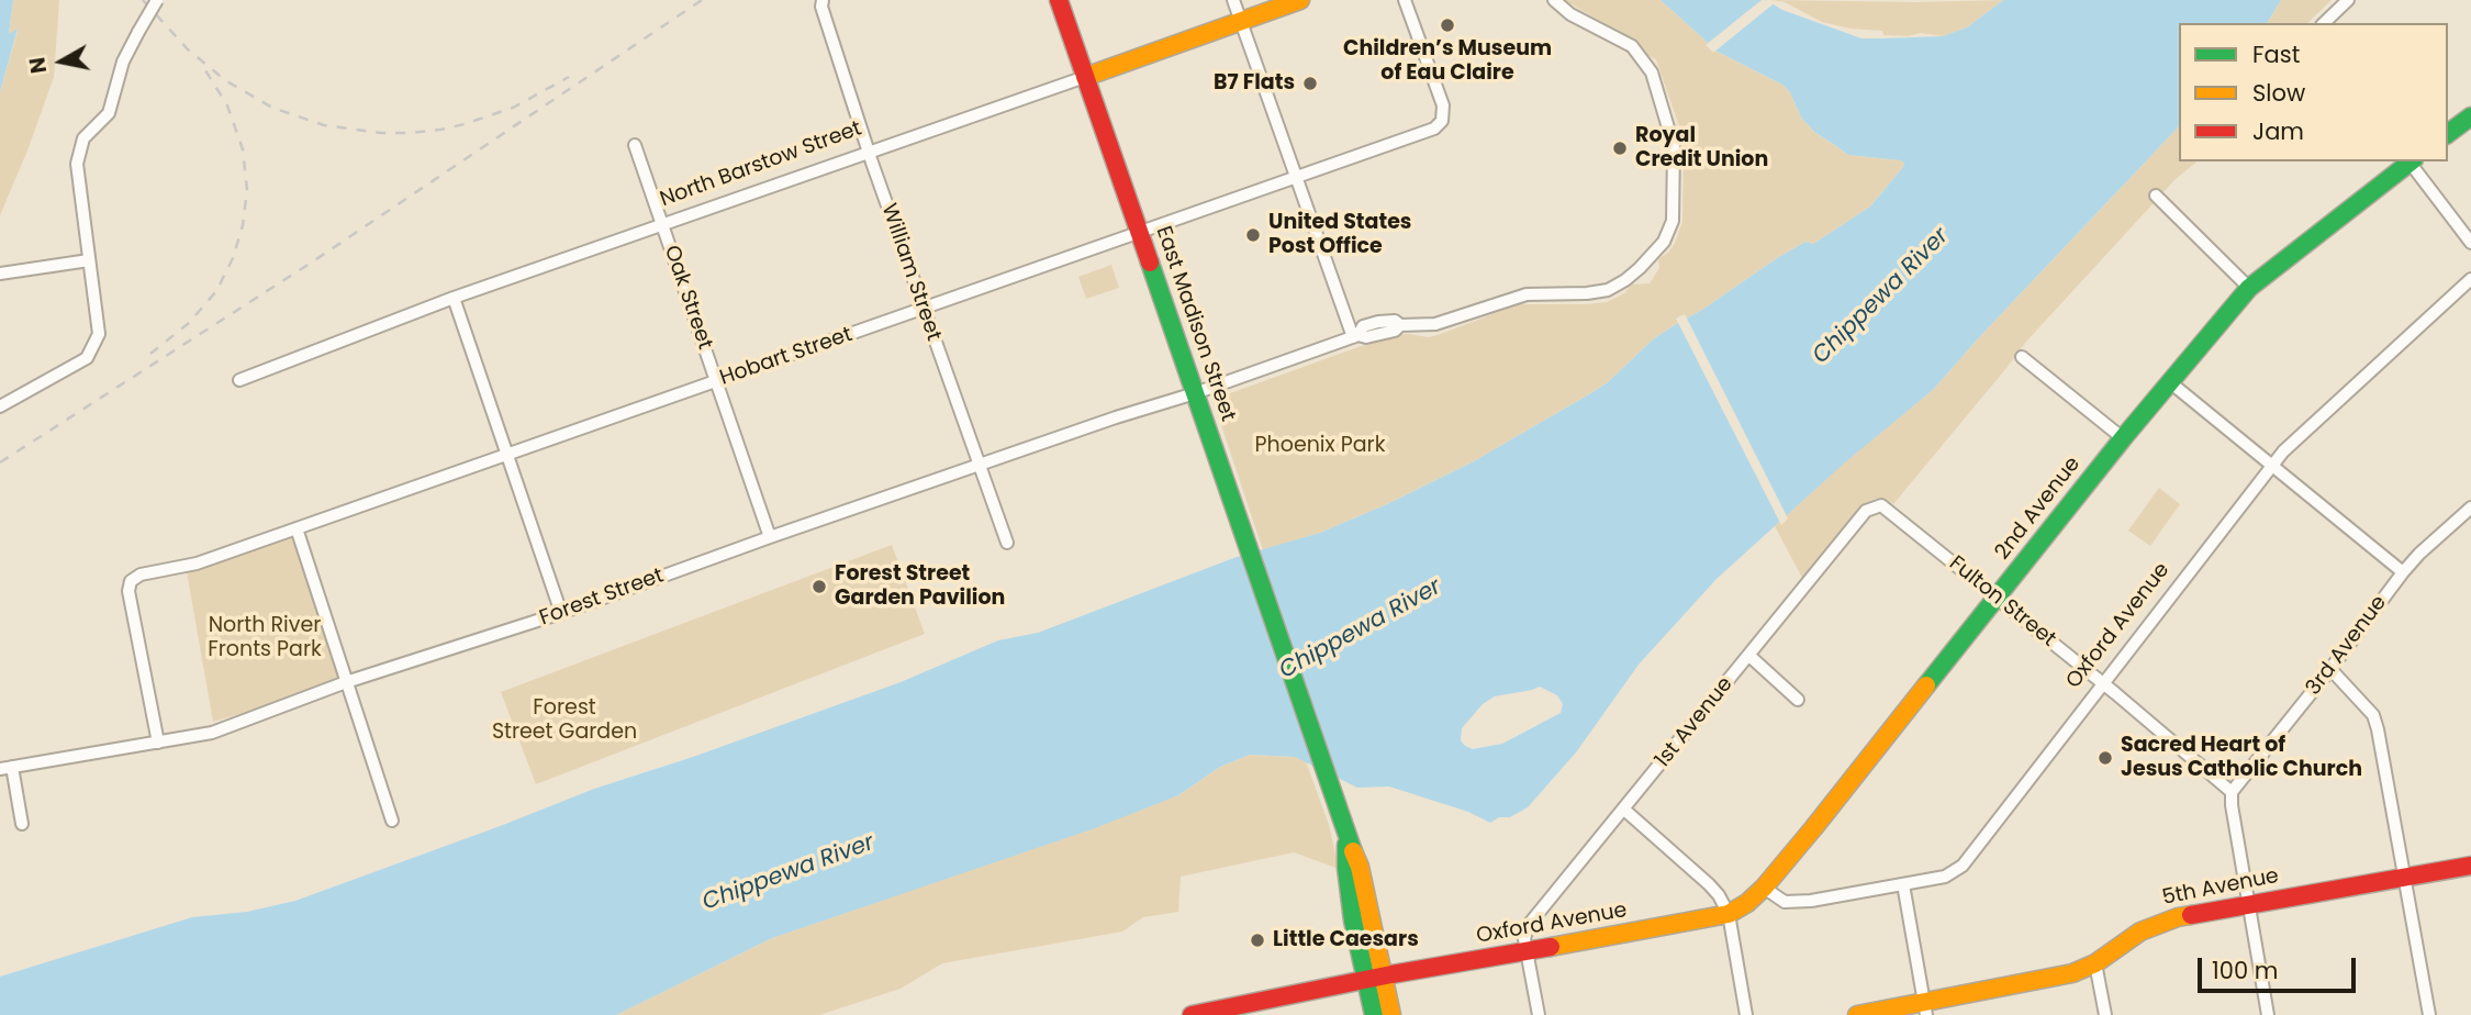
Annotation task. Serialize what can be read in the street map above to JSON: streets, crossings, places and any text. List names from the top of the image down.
{
  "streets": {
    "street": [
      "North Barstow Street",
      "William Street",
      "Oak Street",
      "East Madison Street",
      "Hobart Street",
      "2nd Avenue",
      "Forest Street",
      "Fulton Street",
      "Oxford Avenue",
      "3rd Avenue",
      "1st Avenue",
      "5th Avenue"
    ]
  },
  "crossings": [
    ["North Barstow Street", "William Street"],
    ["North Barstow Street", "Oak Street"],
    ["North Barstow Street", "East Madison Street"],
    ["William Street", "Hobart Street"],
    ["William Street", "Forest Street"],
    ["Oak Street", "Hobart Street"],
    ["Oak Street", "Forest Street"],
    ["East Madison Street", "Hobart Street"],
    ["East Madison Street", "Forest Street"],
    ["East Madison Street", "Oxford Avenue"],
    ["Hobart Street", "Forest Street"],
    ["2nd Avenue", "Fulton Street"],
    ["2nd Avenue", "Oxford Avenue"],
    ["Fulton Street", "Oxford Avenue"],
    ["Fulton Street", "3rd Avenue"],
    ["Fulton Street", "1st Avenue"],
    ["Oxford Avenue", "1st Avenue"]
  ],
  "water": ["Chippewa River"],
  "parks": ["Phoenix Park", "North River Fronts Park", "Forest Street Garden"],
  "places": [
    "Children’s Museum of Eau Claire",
    "B7 Flats",
    "Royal Credit Union",
    "United States Post Office",
    "Forest Street Garden Pavilion",
    "Sacred Heart of Jesus Catholic Church",
    "Little Caesars"
  ],
  "legend": ["Fast", "Slow", "Jam"],
  "scale_bar": "100 m",
  "north": "left"
}
